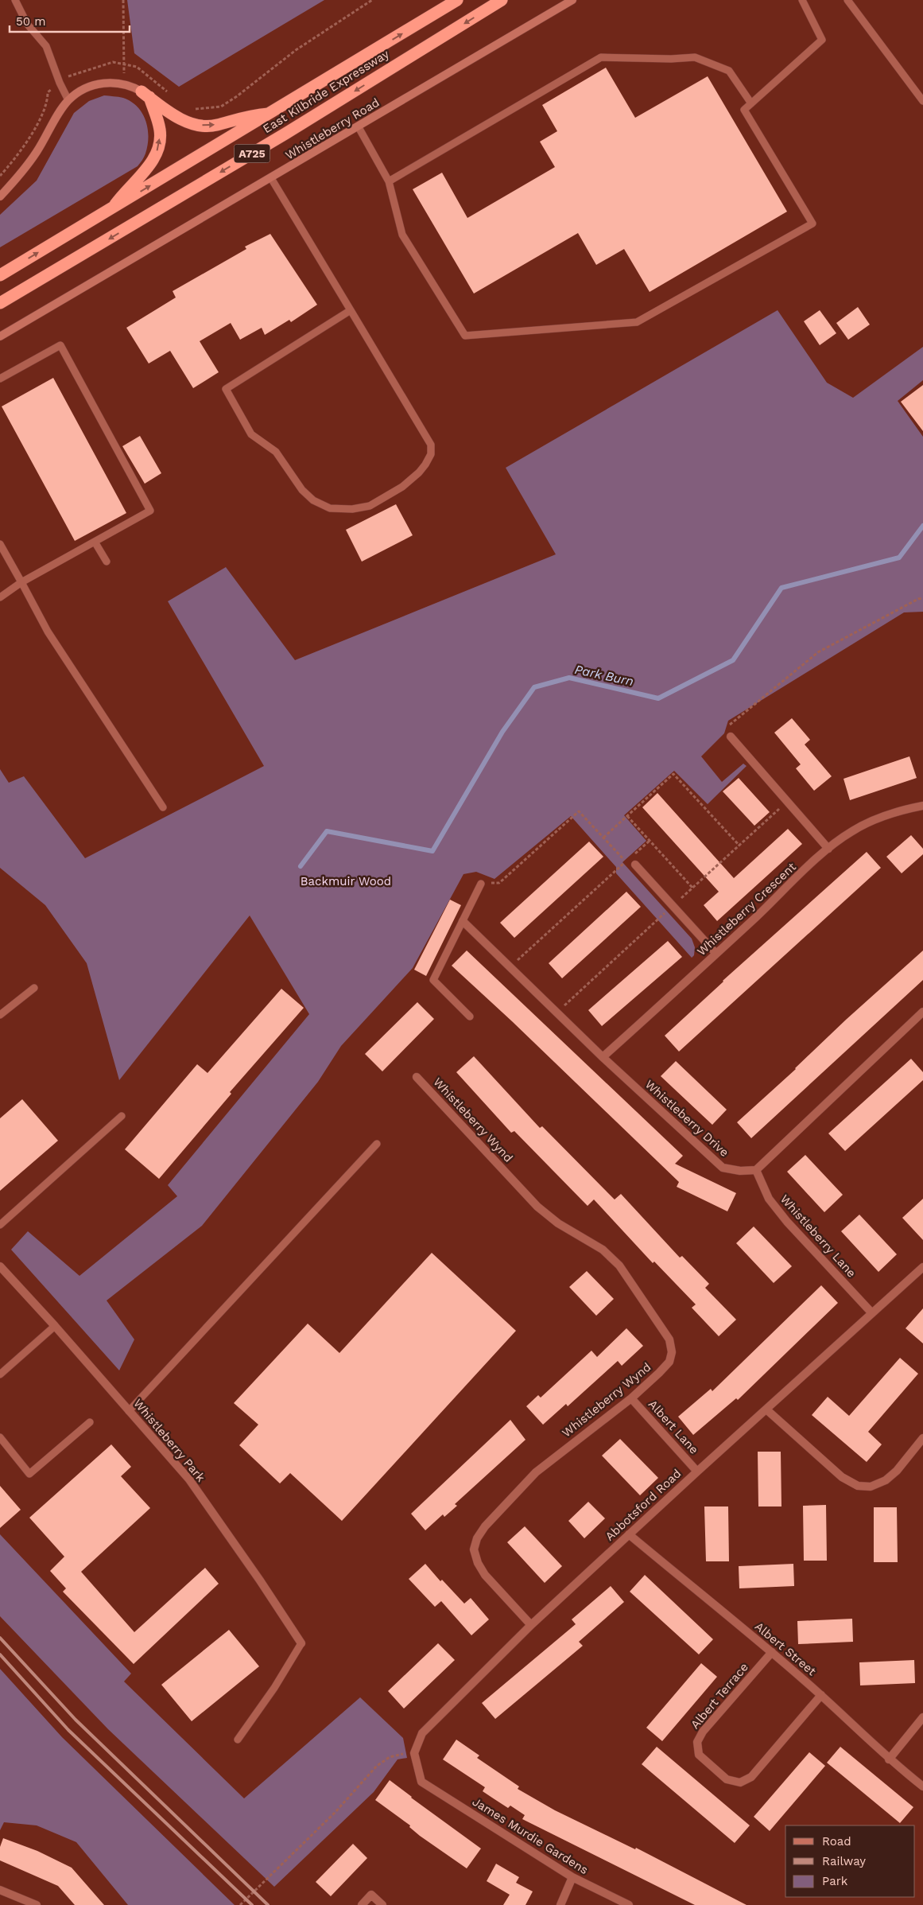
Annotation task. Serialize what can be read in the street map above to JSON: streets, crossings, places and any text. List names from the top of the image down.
{
  "streets": {
    "highway": ["East Kilbride Expressway", "A725"],
    "main road": ["Whistleberry Road"],
    "street": [
      "Whistleberry Crescent",
      "Whistleberry Drive",
      "Whistleberry Wynd",
      "Whistleberry Lane",
      "Albert Lane",
      "Whistleberry Park",
      "Abbotsford Road",
      "Albert Street",
      "Albert Terrace",
      "James Murdie Gardens"
    ]
  },
  "crossings": [
    ["Whistleberry Crescent", "Whistleberry Drive"],
    ["Whistleberry Drive", "Whistleberry Lane"],
    ["Whistleberry Wynd", "Albert Lane"],
    ["Whistleberry Wynd", "Abbotsford Road"],
    ["Whistleberry Lane", "Abbotsford Road"],
    ["Albert Lane", "Abbotsford Road"],
    ["Abbotsford Road", "Albert Street"],
    ["Abbotsford Road", "James Murdie Gardens"],
    ["Albert Street", "Albert Terrace"]
  ],
  "water": ["Park Burn"],
  "parks": ["Backmuir Wood"],
  "legend": ["Road", "Railway", "Park"],
  "scale_bar": "50 m"
}
